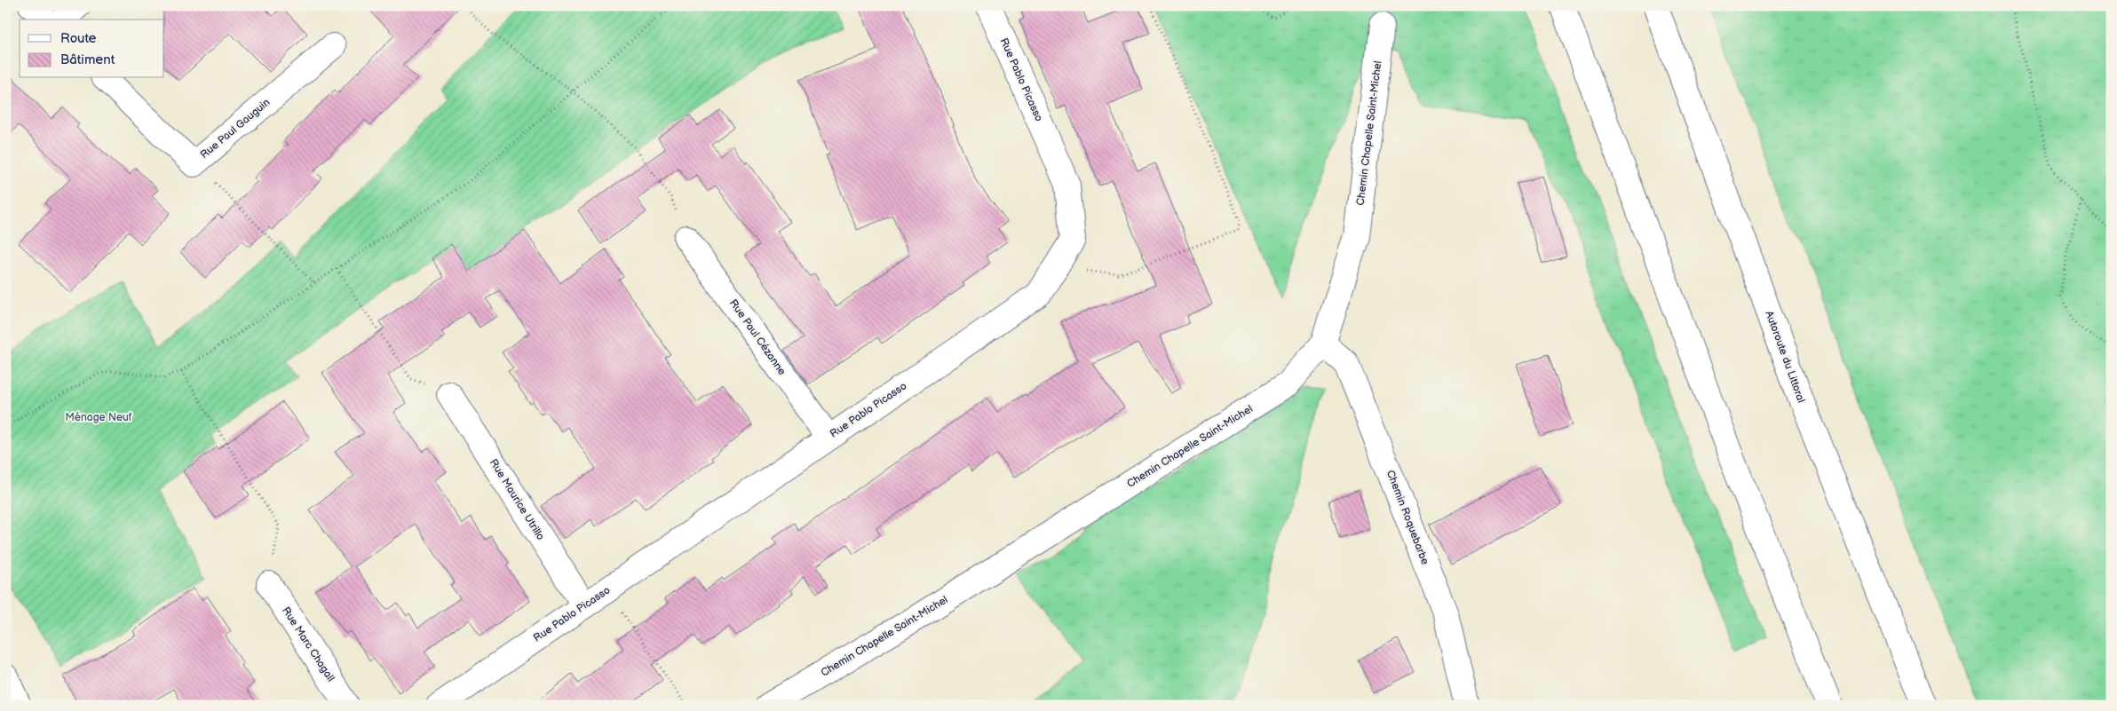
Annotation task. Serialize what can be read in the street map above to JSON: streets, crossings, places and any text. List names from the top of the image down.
{
  "streets": {
    "main road": [
      "Rue Pablo Picasso",
      "Rue Paul Gauguin",
      "Chemin Chapelle Saint-Michel",
      "Rue Paul Cézanne",
      "Autoroute du Littoral",
      "Rue Maurice Utrillo",
      "Chemin Roquebarbe",
      "Rue Marc Chagall"
    ]
  },
  "crossings": [
    ["Rue Pablo Picasso", "Rue Paul Cézanne"],
    ["Rue Pablo Picasso", "Rue Maurice Utrillo"],
    ["Chemin Chapelle Saint-Michel", "Chemin Roquebarbe"]
  ],
  "parks": ["Ménage Neuf"],
  "legend": ["Route", "Bâtiment"]
}
